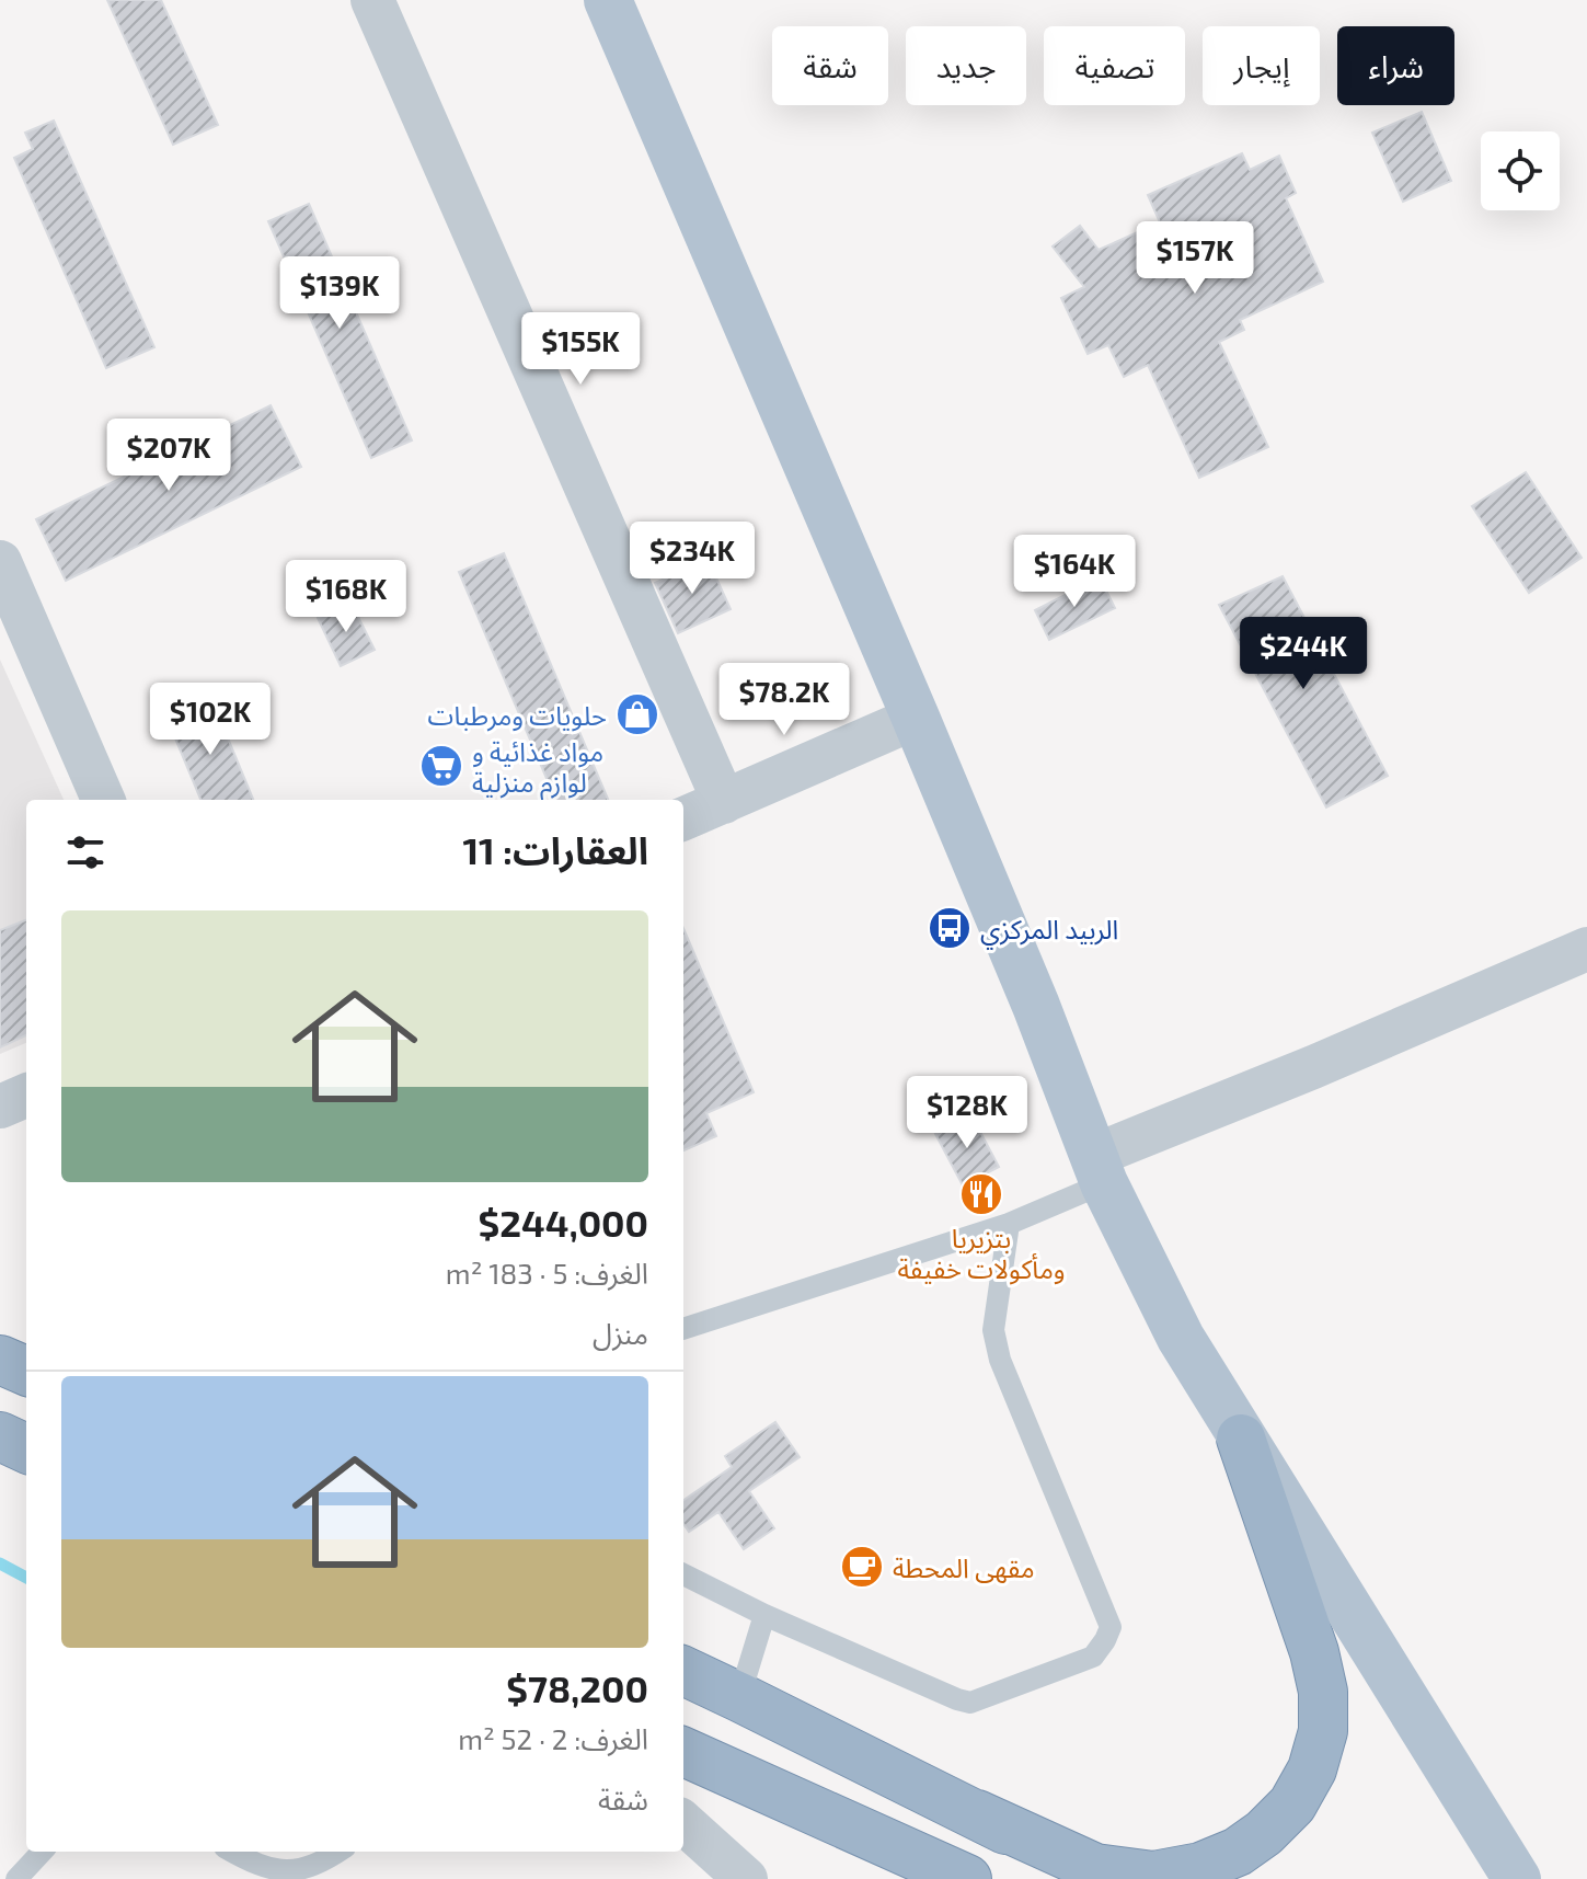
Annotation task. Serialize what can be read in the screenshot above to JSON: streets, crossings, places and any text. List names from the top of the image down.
{
  "places": {
    "shop": ["حلويات ومرطبات"],
    "supermarket": ["مواد غذائية و لوازم منزلية"],
    "bus stop": ["الربيد المركزي"],
    "restaurant": ["بتزيريا ومأكولات خفيفة"],
    "cafe": ["مقهى المحطة"]
  },
  "page": {
    "chip": [
      "شراء",
      "إيجار",
      "تصفية",
      "جديد",
      "شقة"
    ],
    "price": [
      "$157K",
      "$139K",
      "$155K",
      "$207K",
      "$234K",
      "$164K",
      "$168K",
      "$244K",
      "$78.2K",
      "$102K",
      "$128K"
    ],
    "heading": "العقارات: 11",
    "list": [
      {
        "name": "$244,000",
        "note": "الغرف: 5 · 183 m² · منزل"
      },
      {
        "name": "$78,200",
        "note": "الغرف: 2 · 52 m² · شقة"
      }
    ]
  }
}
